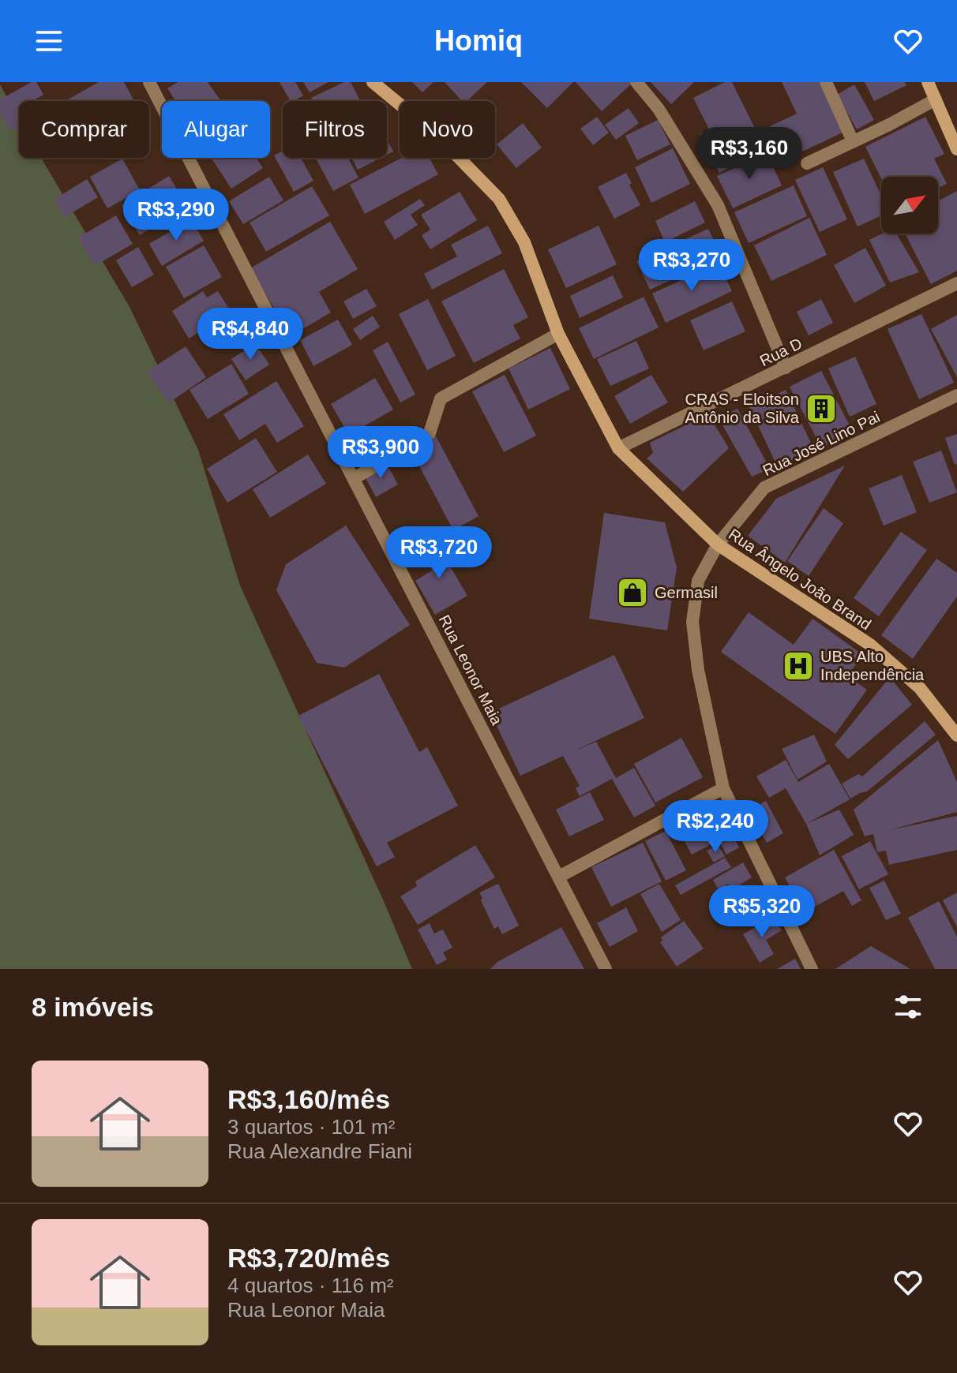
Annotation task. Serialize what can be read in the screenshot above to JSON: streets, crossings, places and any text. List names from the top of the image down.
{
  "streets": {
    "street": [
      "Rua D",
      "Rua José Lino Pai",
      "Rua Ângelo João Brand",
      "Rua Leonor Maia"
    ]
  },
  "crossings": [
    ["Rua D", "Rua Ângelo João Brand"],
    ["Rua José Lino Pai", "Rua Ângelo João Brand"]
  ],
  "places": {
    "building": ["CRAS - Eloitson Antônio da Silva"],
    "shop": ["Germasil"],
    "hospital": ["UBS Alto Independência"]
  },
  "north": "top right",
  "page": {
    "header": "Homiq",
    "chip": [
      "Comprar",
      "Alugar",
      "Filtros",
      "Novo"
    ],
    "price": [
      "R$3,160",
      "R$3,290",
      "R$3,270",
      "R$4,840",
      "R$3,900",
      "R$3,720",
      "R$2,240",
      "R$5,320"
    ],
    "heading": "8 imóveis",
    "list": [
      {
        "name": "R$3,160/mês",
        "note": "3 quartos · 101 m² · Rua Alexandre Fiani"
      },
      {
        "name": "R$3,720/mês",
        "note": "4 quartos · 116 m² · Rua Leonor Maia"
      }
    ]
  }
}
